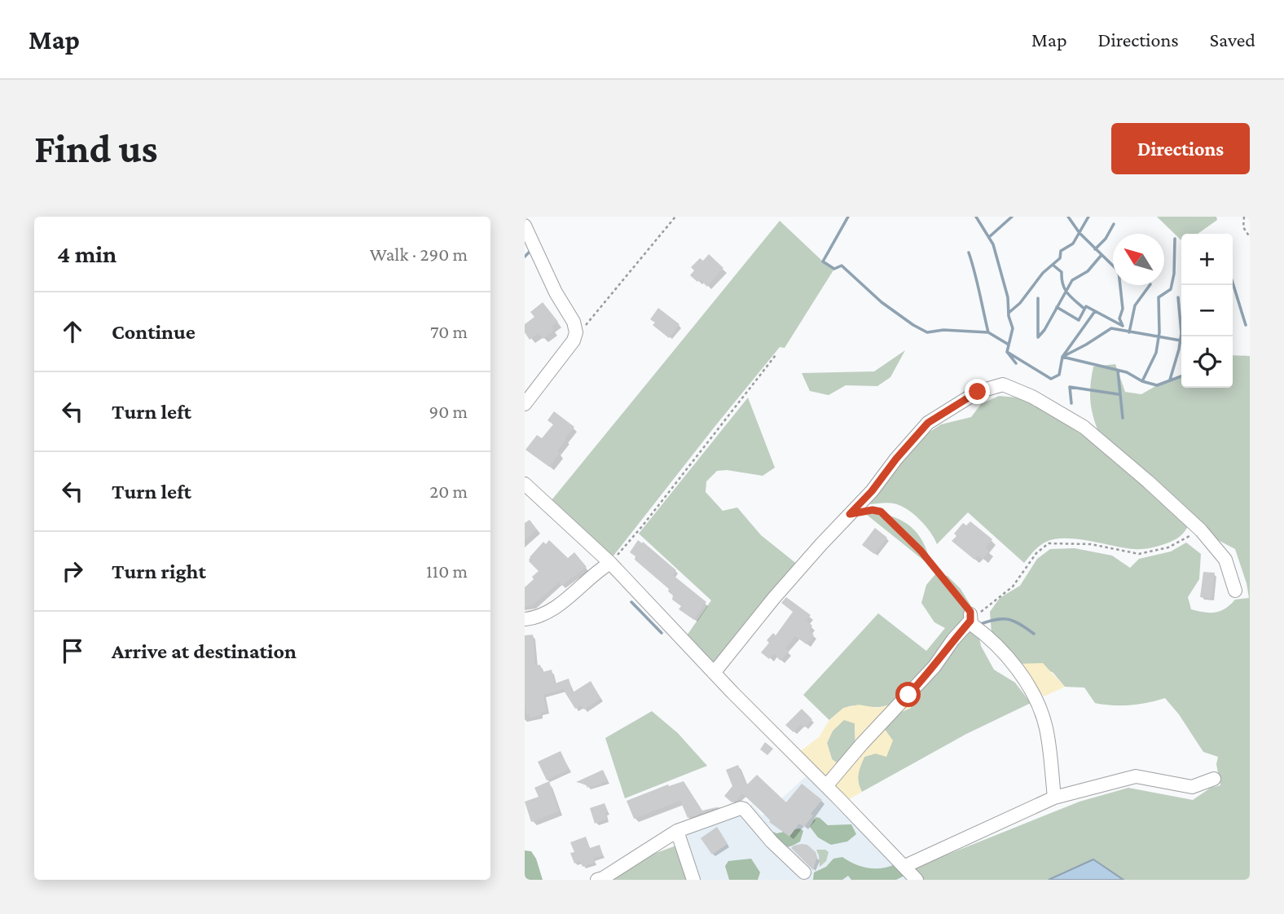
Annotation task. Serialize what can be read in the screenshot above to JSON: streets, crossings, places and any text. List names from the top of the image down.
{
  "north": "top left",
  "page": {
    "header": "Map",
    "nav": ["Map", "Directions", "Saved"],
    "buttons": "Directions",
    "title": "Find us",
    "heading": ["4 min", "Walk · 290 m"],
    "map_buttons": ["+", "−"],
    "list": [
      ["Continue", "70 m"],
      ["Turn left", "90 m"],
      ["Turn left", "20 m"],
      ["Turn right", "110 m"],
      "Arrive at destination"
    ]
  }
}
